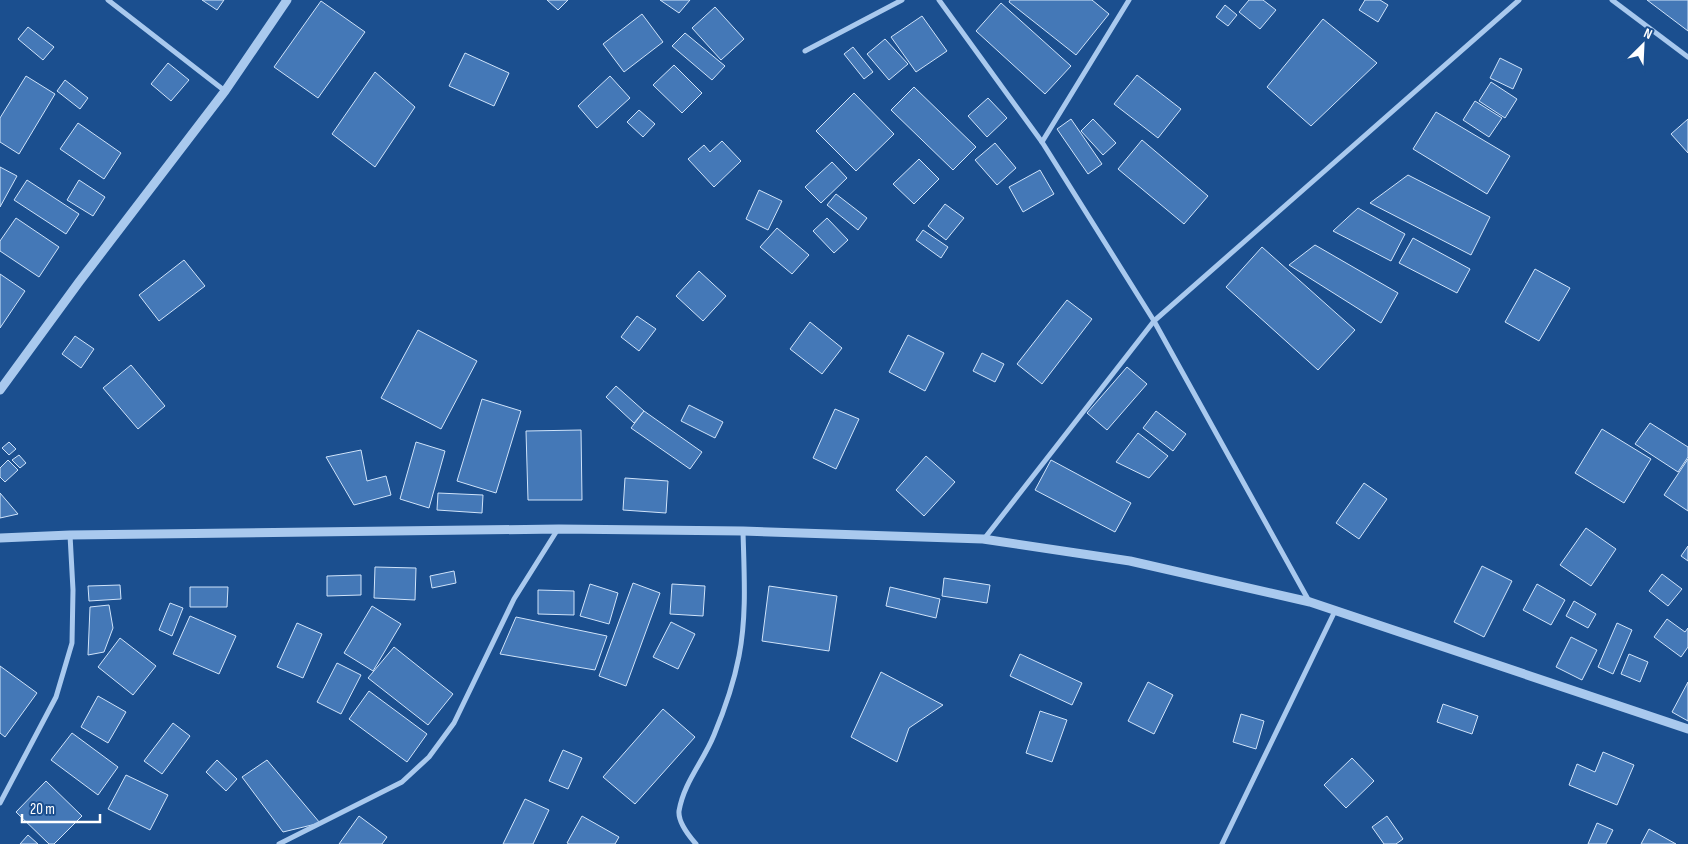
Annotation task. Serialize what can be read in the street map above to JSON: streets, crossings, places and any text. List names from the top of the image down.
{
  "scale_bar": "20 m",
  "north": "top right"
}
